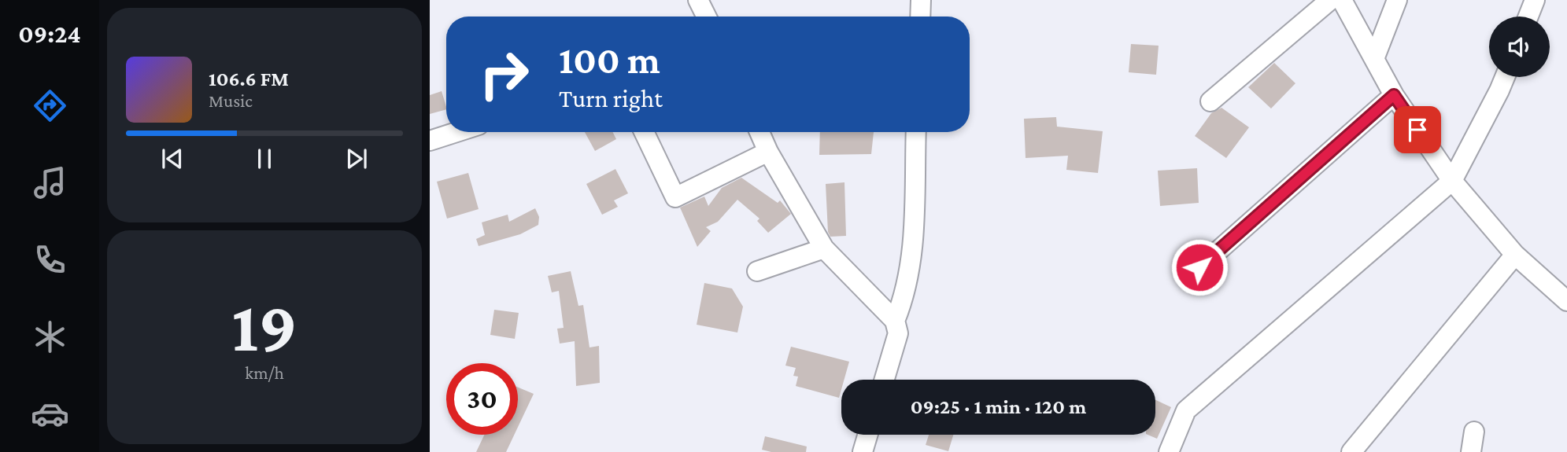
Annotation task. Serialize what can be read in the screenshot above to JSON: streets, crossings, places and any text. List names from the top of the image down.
{
  "page": {
    "tabs": "09:24",
    "turn": ["100 m", "Turn right"],
    "song": ["106.6 FM", "Music"],
    "tile": ["19", "km/h"],
    "limit": "30",
    "trip": "09:25 · 1 min · 120 m"
  }
}
